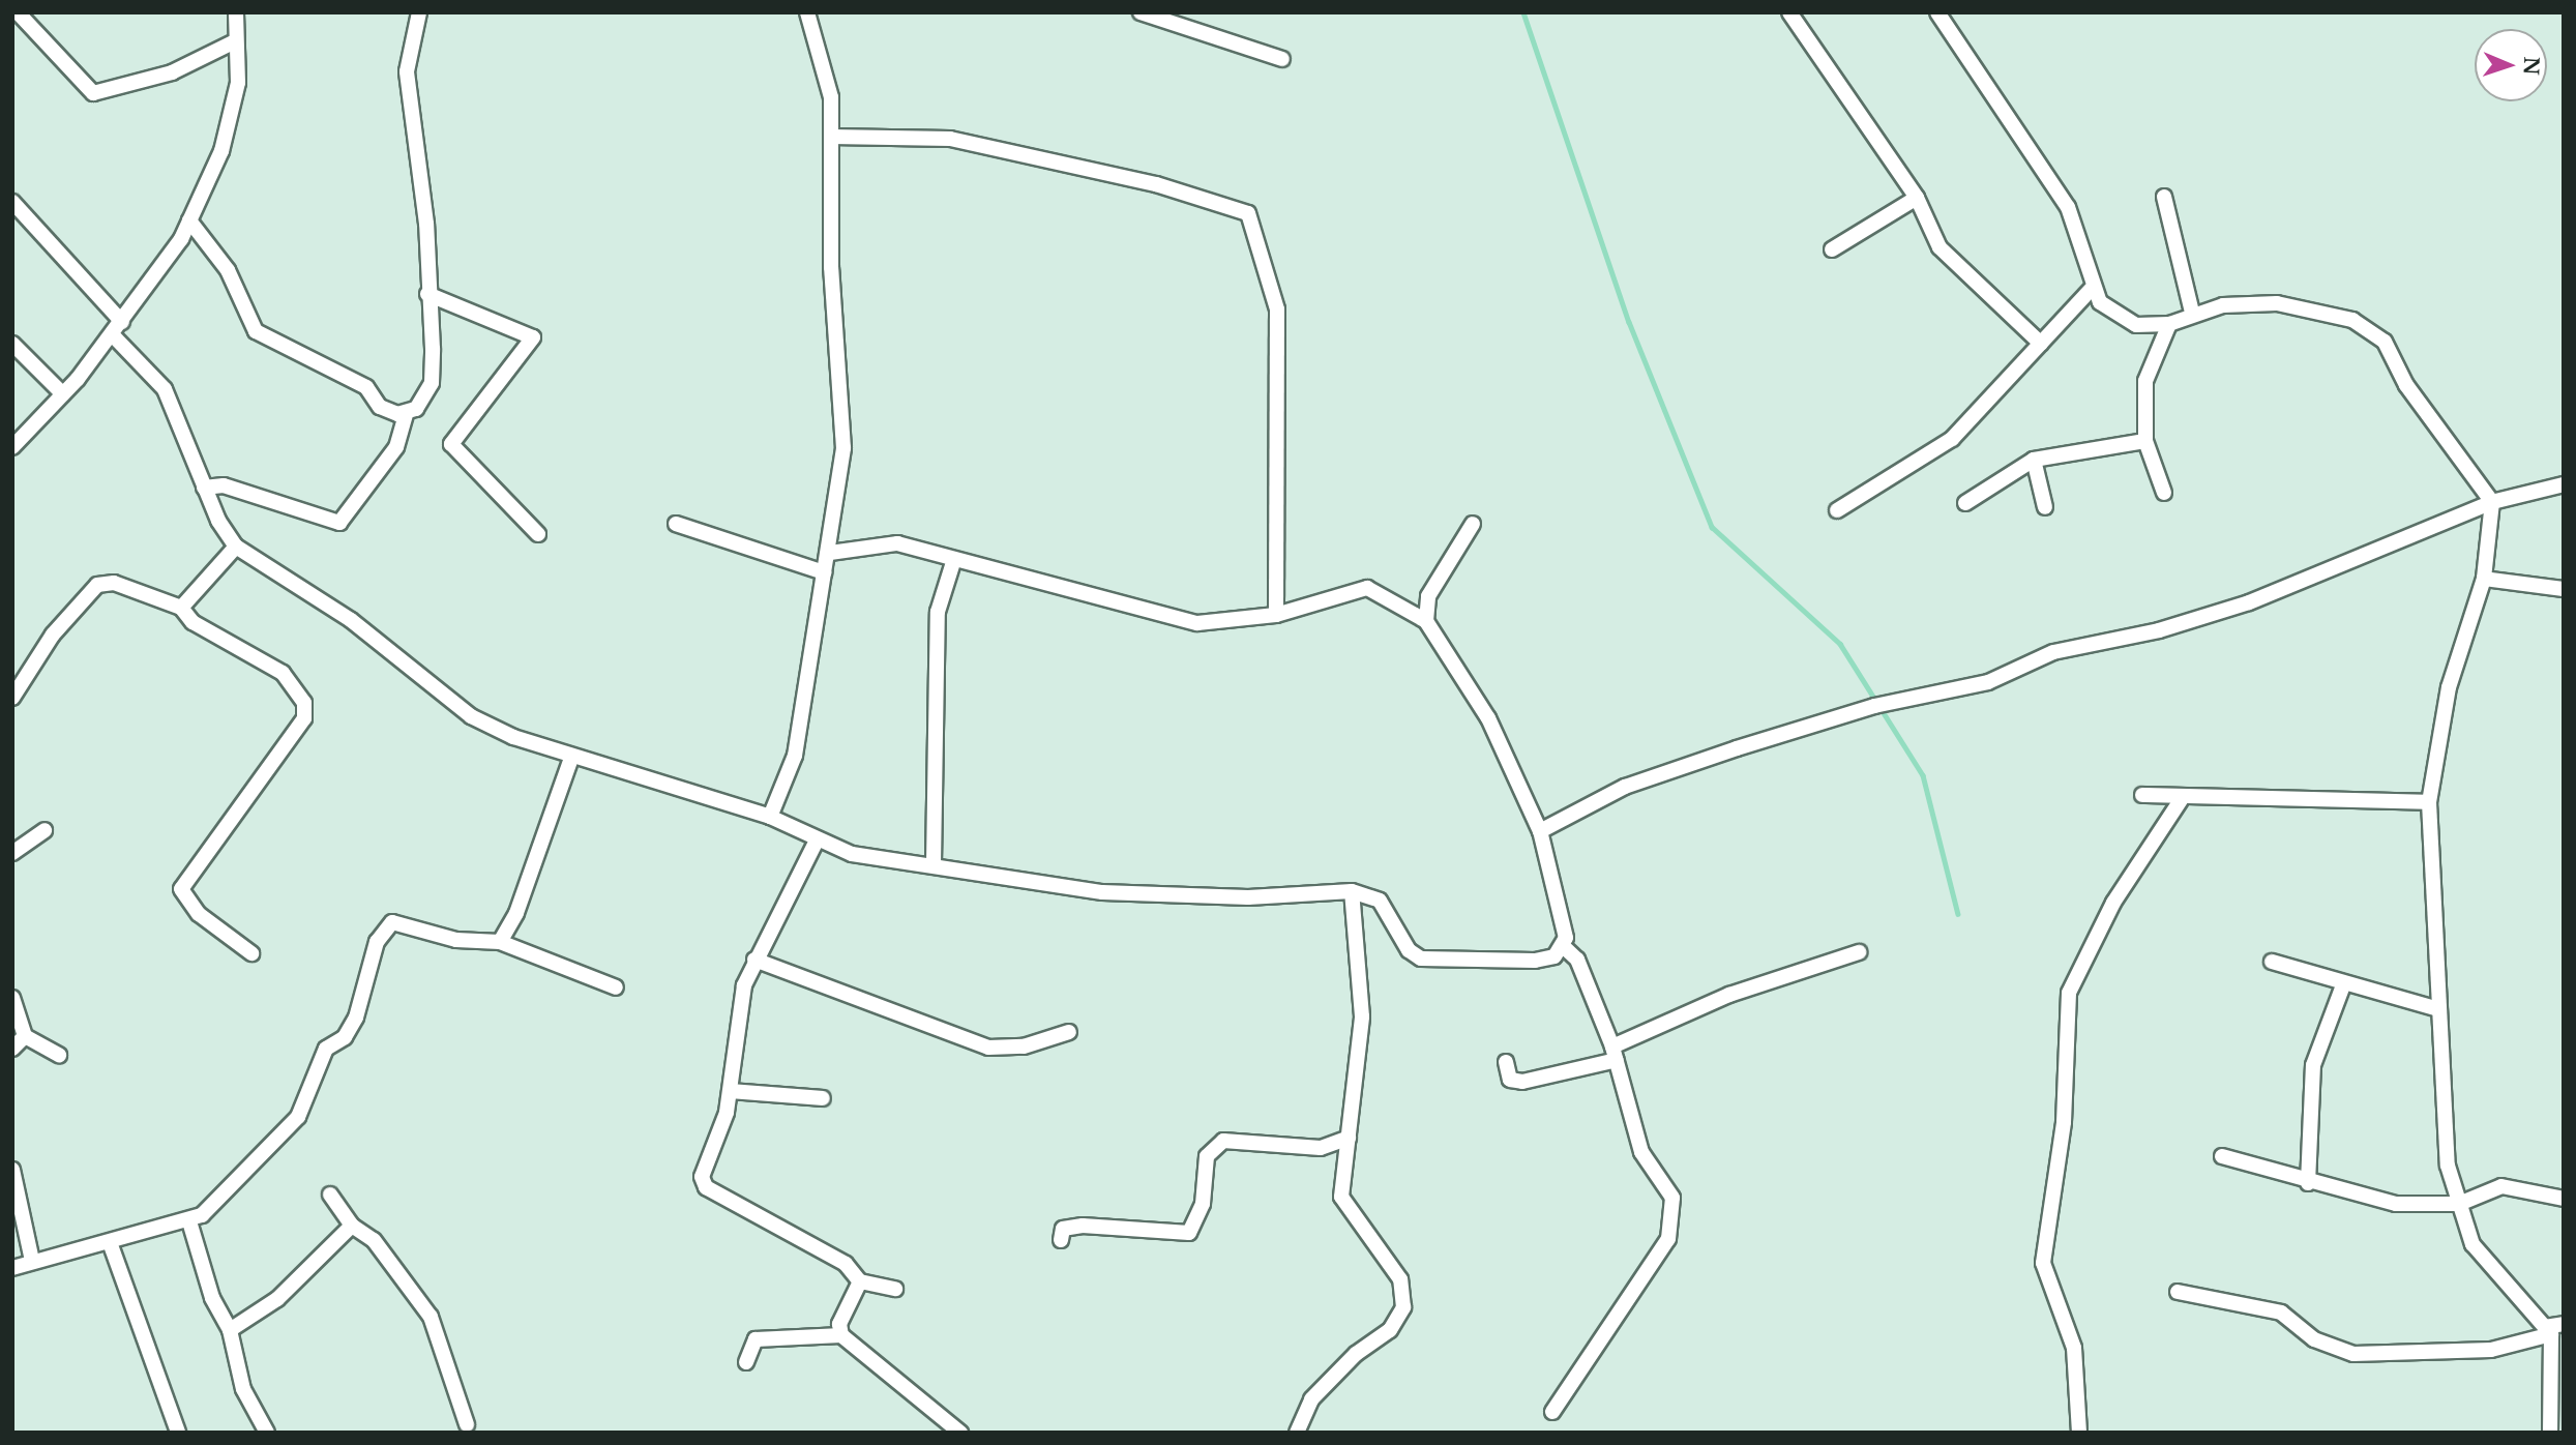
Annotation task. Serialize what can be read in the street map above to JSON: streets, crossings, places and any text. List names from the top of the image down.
{
  "north": "right"
}
